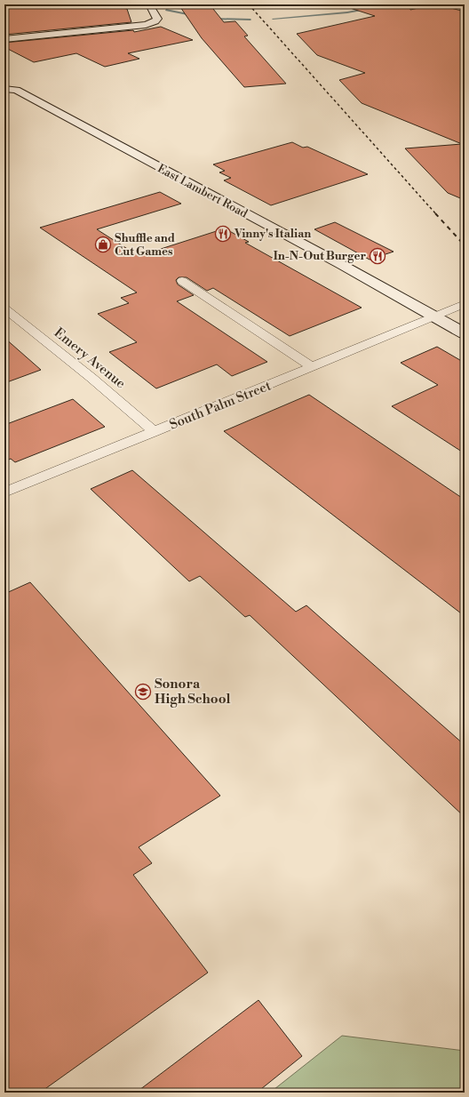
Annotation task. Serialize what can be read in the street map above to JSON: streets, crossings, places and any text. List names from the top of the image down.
{
  "streets": {
    "main road": ["East Lambert Road"],
    "street": ["Emery Avenue", "South Palm Street"]
  },
  "crossings": [
    ["East Lambert Road", "South Palm Street"],
    ["Emery Avenue", "South Palm Street"]
  ],
  "places": {
    "restaurant": ["Vinny's Italian", "In-N-Out Burger"],
    "shop": ["Shuffle and Cut Games"],
    "school or university": ["Sonora High School"]
  }
}
